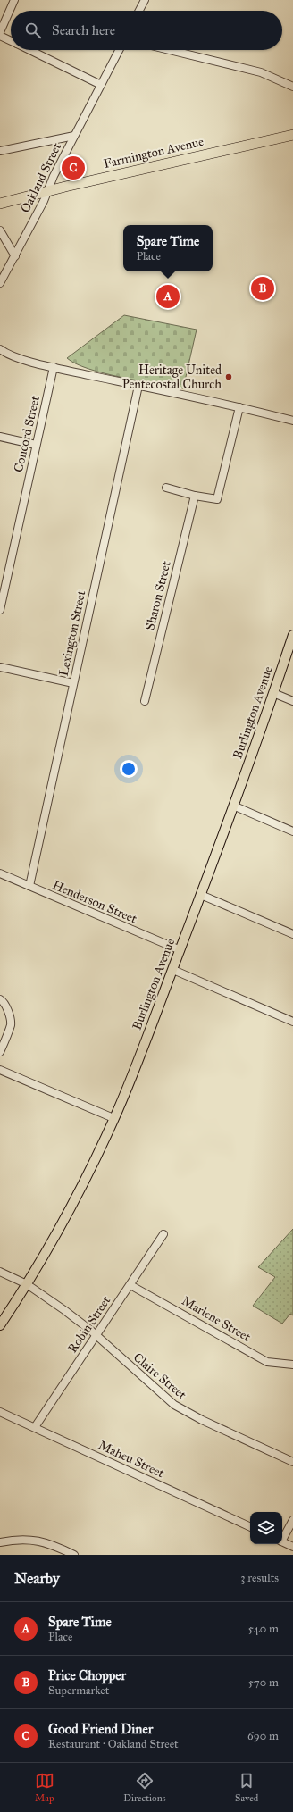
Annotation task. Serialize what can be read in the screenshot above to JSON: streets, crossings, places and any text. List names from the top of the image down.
{
  "streets": {
    "highway": ["Farmington Avenue"],
    "main road": ["Burlington Avenue"],
    "street": [
      "Oakland Street",
      "Concord Street",
      "Sharon Street",
      "Lexington Street",
      "Henderson Street",
      "Marlene Street",
      "Robin Street",
      "Claire Street",
      "Maheu Street"
    ]
  },
  "crossings": [
    ["Farmington Avenue", "Oakland Street"],
    ["Lexington Street", "Henderson Street"],
    ["Burlington Avenue", "Henderson Street"],
    ["Burlington Avenue", "Claire Street"],
    ["Marlene Street", "Robin Street"],
    ["Robin Street", "Claire Street"],
    ["Robin Street", "Maheu Street"]
  ],
  "places": ["Heritage United Pentecostal Church"],
  "page": {
    "search": "Search here",
    "pins": ["C", "B", "A"],
    "popup": ["Spare Time", "Place"],
    "heading": ["Nearby", "3 results"],
    "list": [
      {
        "mark": "A",
        "name": "Spare Time",
        "note": "Place",
        "value": "540 m"
      },
      {
        "mark": "B",
        "name": "Price Chopper",
        "note": "Supermarket",
        "value": "570 m"
      },
      {
        "mark": "C",
        "name": "Good Friend Diner",
        "note": "Restaurant · Oakland Street",
        "value": "690 m"
      }
    ],
    "nav": ["Map", "Directions", "Saved"]
  }
}
